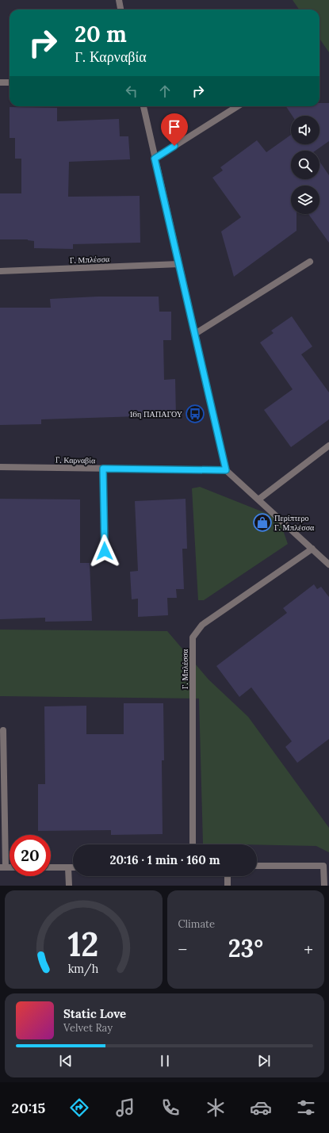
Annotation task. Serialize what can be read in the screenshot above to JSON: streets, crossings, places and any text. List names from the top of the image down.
{
  "streets": {
    "street": ["Γ. Μπλέσσα", "Γ. Καρναβία"]
  },
  "places": {
    "bus stop": ["16η ΠΑΠΑΓΟΥ"],
    "shop": ["Περίπτερο Γ. Μπλέσσα"]
  },
  "page": {
    "turn": ["20 m", "Γ. Καρναβία"],
    "limit": "20",
    "trip": "20:16 · 1 min · 160 m",
    "tile": "Climate",
    "heat": ["−", "23°", "+"],
    "song": ["Static Love", "Velvet Ray"],
    "tabs": "20:15",
    "gauge": ["12", "km/h"]
  }
}
